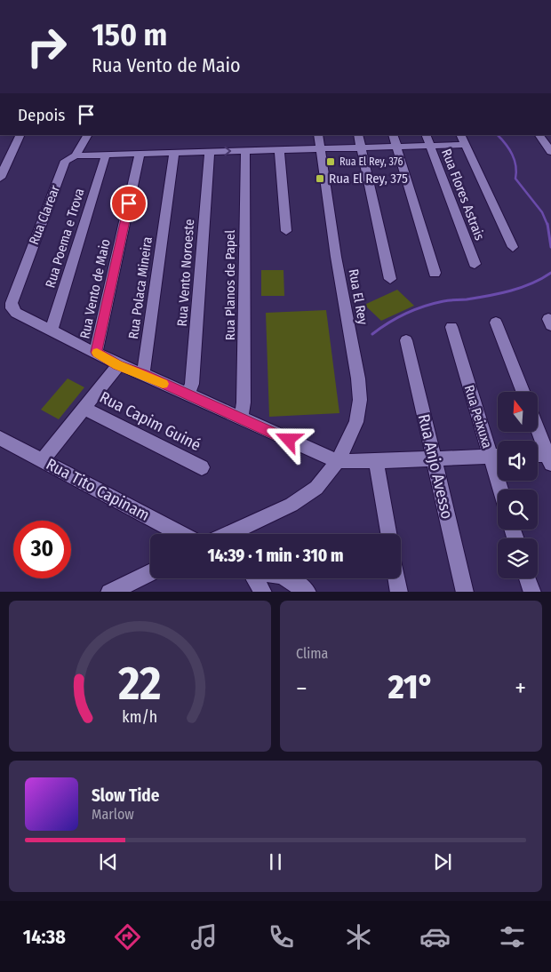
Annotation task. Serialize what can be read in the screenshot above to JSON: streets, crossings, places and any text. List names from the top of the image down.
{
  "streets": {
    "street": [
      "Rua Flores Astrais",
      "Rua Clarear",
      "Rua Poema e Trova",
      "Rua Vento Noroeste",
      "Rua Planos de Papel",
      "Rua Polaca Mineira",
      "Rua Vento de Maio",
      "Rua El Rey",
      "Rua Peixuxa",
      "Rua Capim Guiné",
      "Rua Anjo Avesso",
      "Rua Tito Capinam"
    ]
  },
  "crossings": [
    ["Rua Clarear", "Rua Poema e Trova"],
    ["Rua Clarear", "Rua Vento Noroeste"],
    ["Rua Clarear", "Rua Planos de Papel"],
    ["Rua Clarear", "Rua Polaca Mineira"],
    ["Rua Clarear", "Rua Vento de Maio"],
    ["Rua Clarear", "Rua El Rey"]
  ],
  "places": {
    "transit": ["Rua El Rey, 376", "Rua El Rey, 375"]
  },
  "north": "top",
  "page": {
    "turn": ["150 m", "Rua Vento de Maio"],
    "then": "Depois",
    "limit": "30",
    "trip": "14:39 · 1 min · 310 m",
    "tile": "Clima",
    "heat": ["−", "21°", "+"],
    "song": ["Slow Tide", "Marlow"],
    "tabs": "14:38",
    "gauge": ["22", "km/h"]
  }
}
